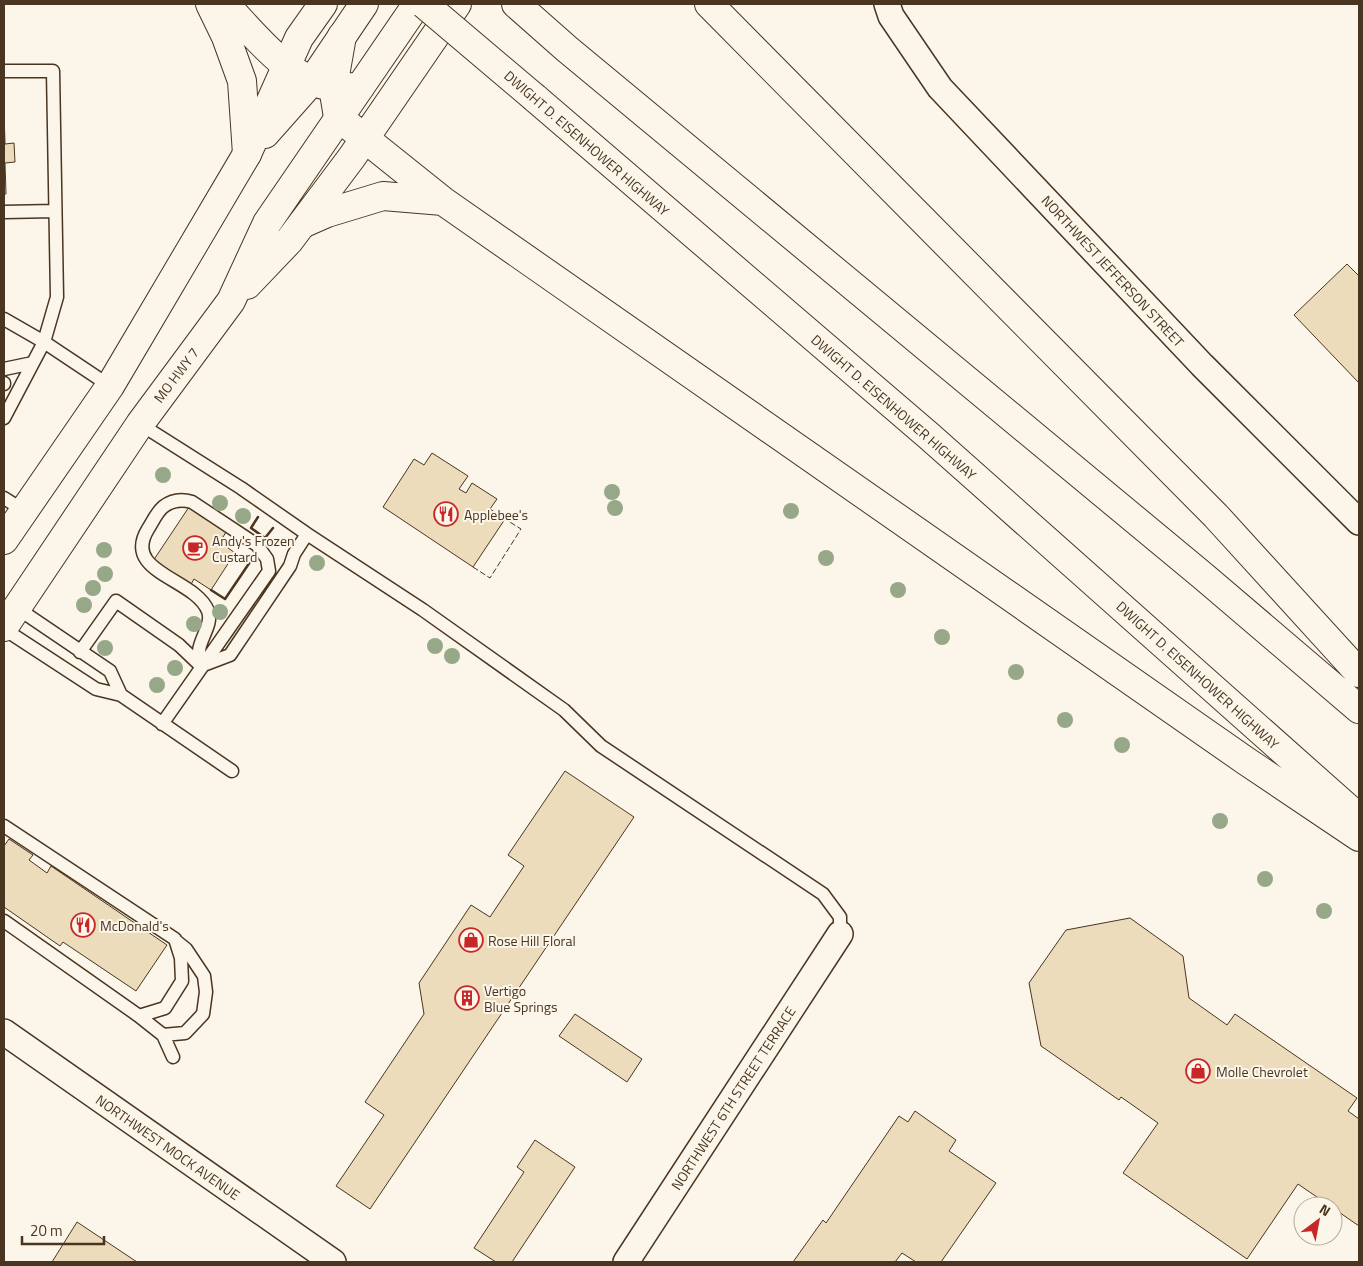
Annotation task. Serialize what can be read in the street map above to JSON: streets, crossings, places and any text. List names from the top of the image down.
{
  "streets": {
    "main road": ["DWIGHT D. EISENHOWER HIGHWAY", "MO HWY 7"],
    "street": ["NORTHWEST JEFFERSON STREET", "NORTHWEST 6TH STREET TERRACE", "NORTHWEST MOCK AVENUE"]
  },
  "places": {
    "restaurant": ["Applebee's", "McDonald's"],
    "cafe": ["Andy's Frozen Custard"],
    "shop": ["Rose Hill Floral", "Molle Chevrolet"],
    "building": ["Vertigo Blue Springs"]
  },
  "scale_bar": "20 m",
  "north": "top right"
}
